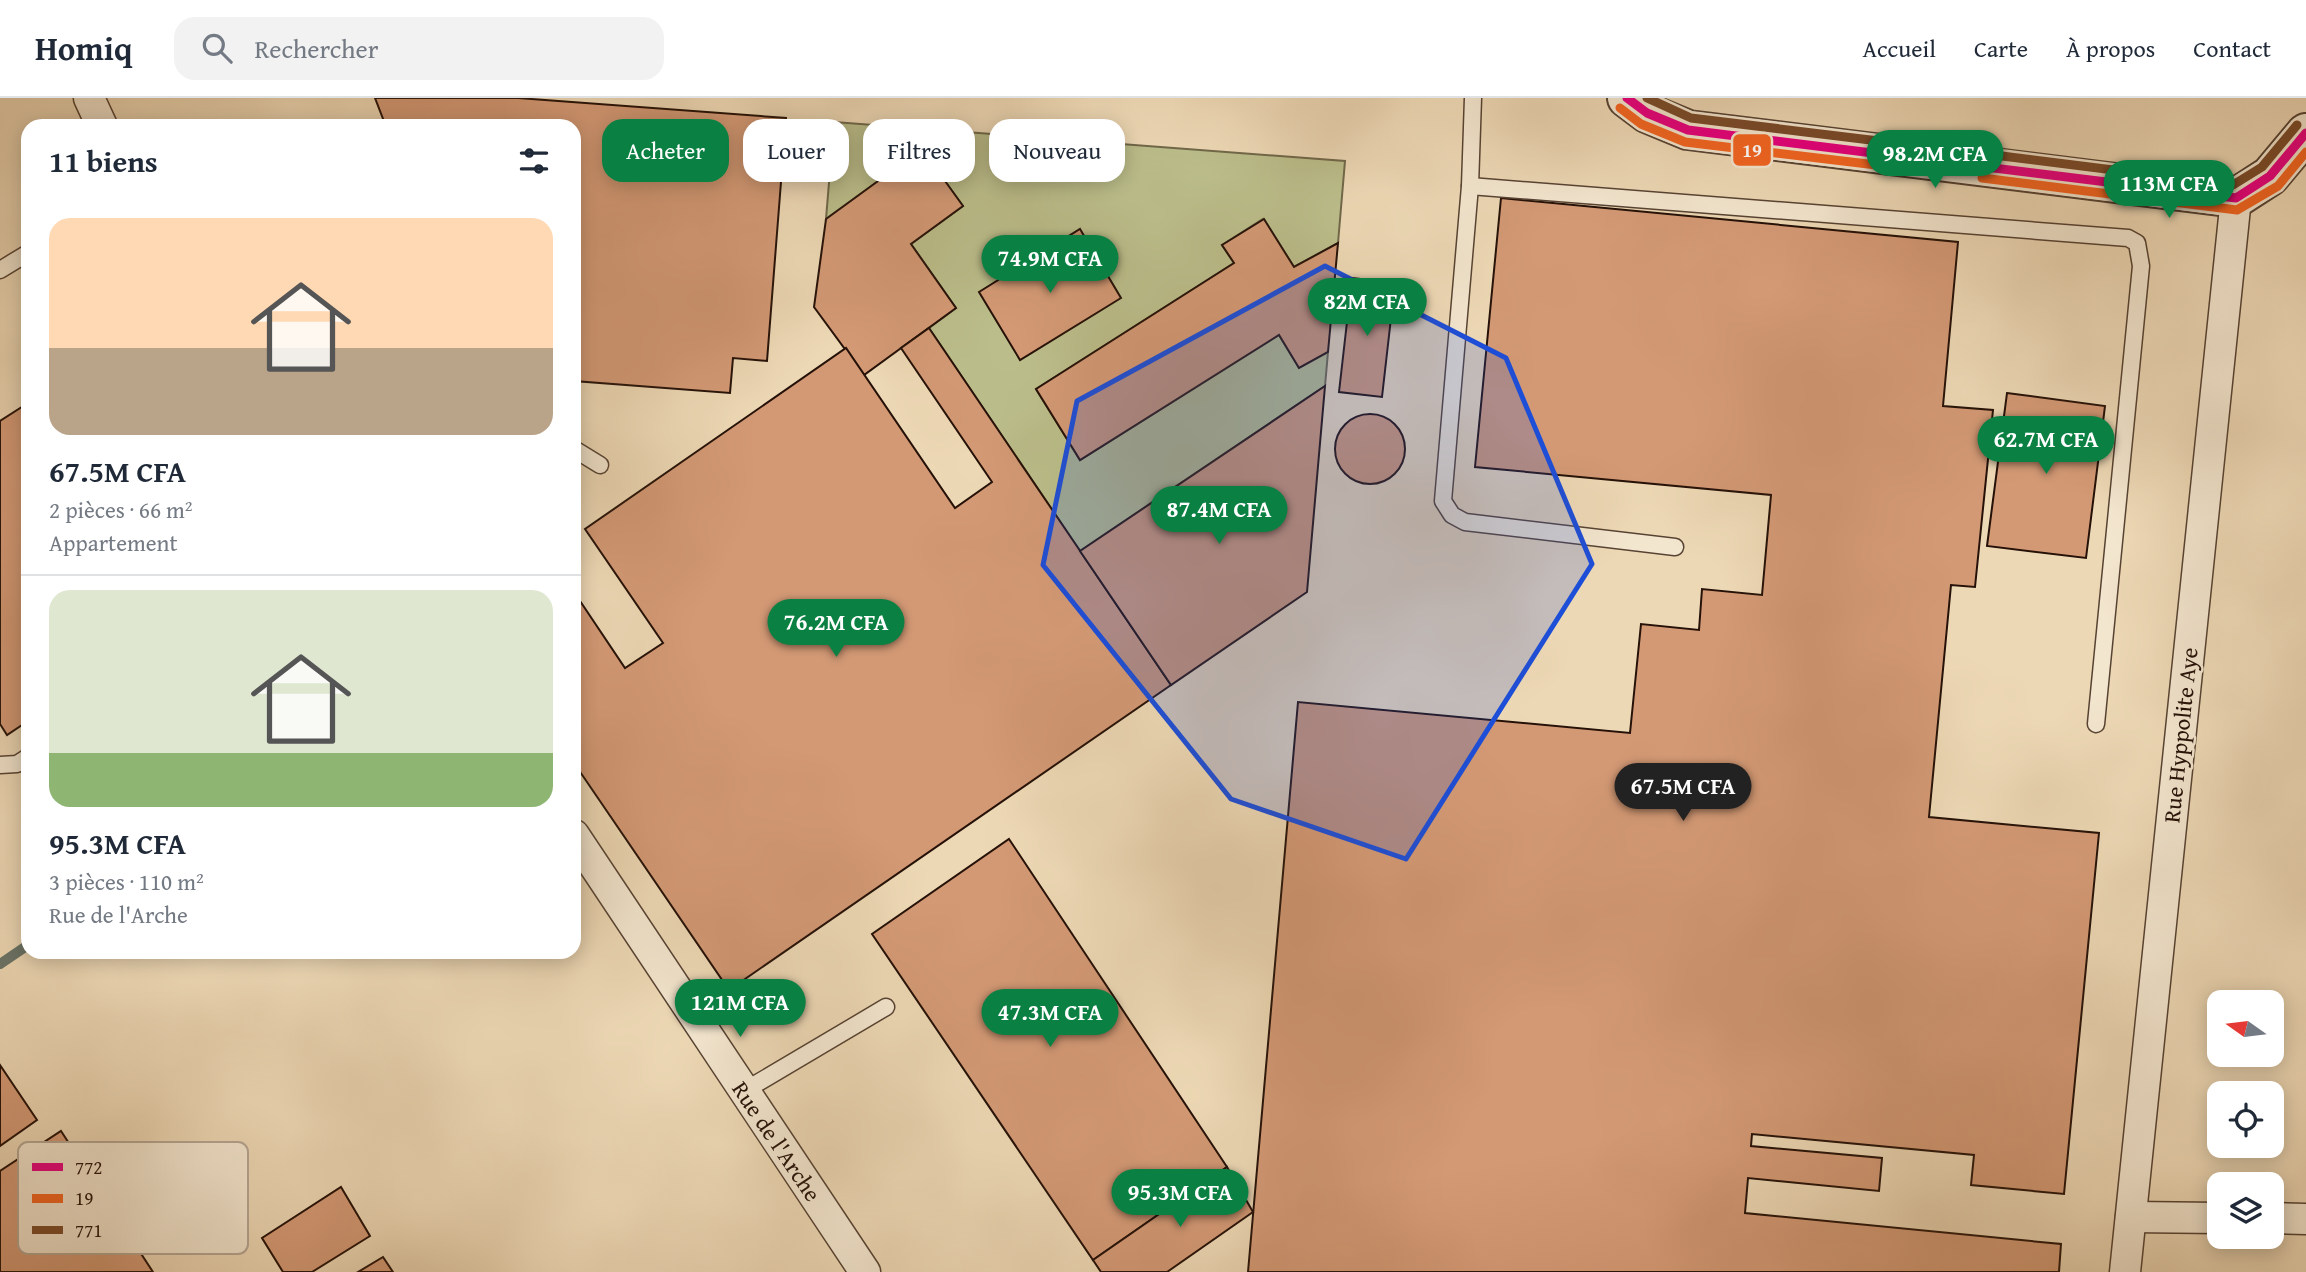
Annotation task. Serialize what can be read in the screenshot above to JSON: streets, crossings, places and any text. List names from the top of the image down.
{
  "streets": {
    "street": ["Rue Hyppolite Aye", "Rue de l'Arche"]
  },
  "lines": ["transit line 772", "transit line 771", "transit line 19"],
  "legend": ["772", "19", "771"],
  "north": "left",
  "page": {
    "header": "Homiq",
    "search": "Rechercher",
    "nav": [
      "Accueil",
      "Carte",
      "À propos",
      "Contact"
    ],
    "chip": [
      "Acheter",
      "Louer",
      "Filtres",
      "Nouveau"
    ],
    "heading": "11 biens",
    "price": [
      "98.2M CFA",
      "113M CFA",
      "74.9M CFA",
      "82M CFA",
      "62.7M CFA",
      "87.4M CFA",
      "76.2M CFA",
      "67.5M CFA",
      "121M CFA",
      "47.3M CFA",
      "95.3M CFA"
    ],
    "list": [
      {
        "name": "67.5M CFA",
        "note": "2 pièces · 66 m² · Appartement"
      },
      {
        "name": "95.3M CFA",
        "note": "3 pièces · 110 m² · Rue de l'Arche"
      }
    ]
  }
}
